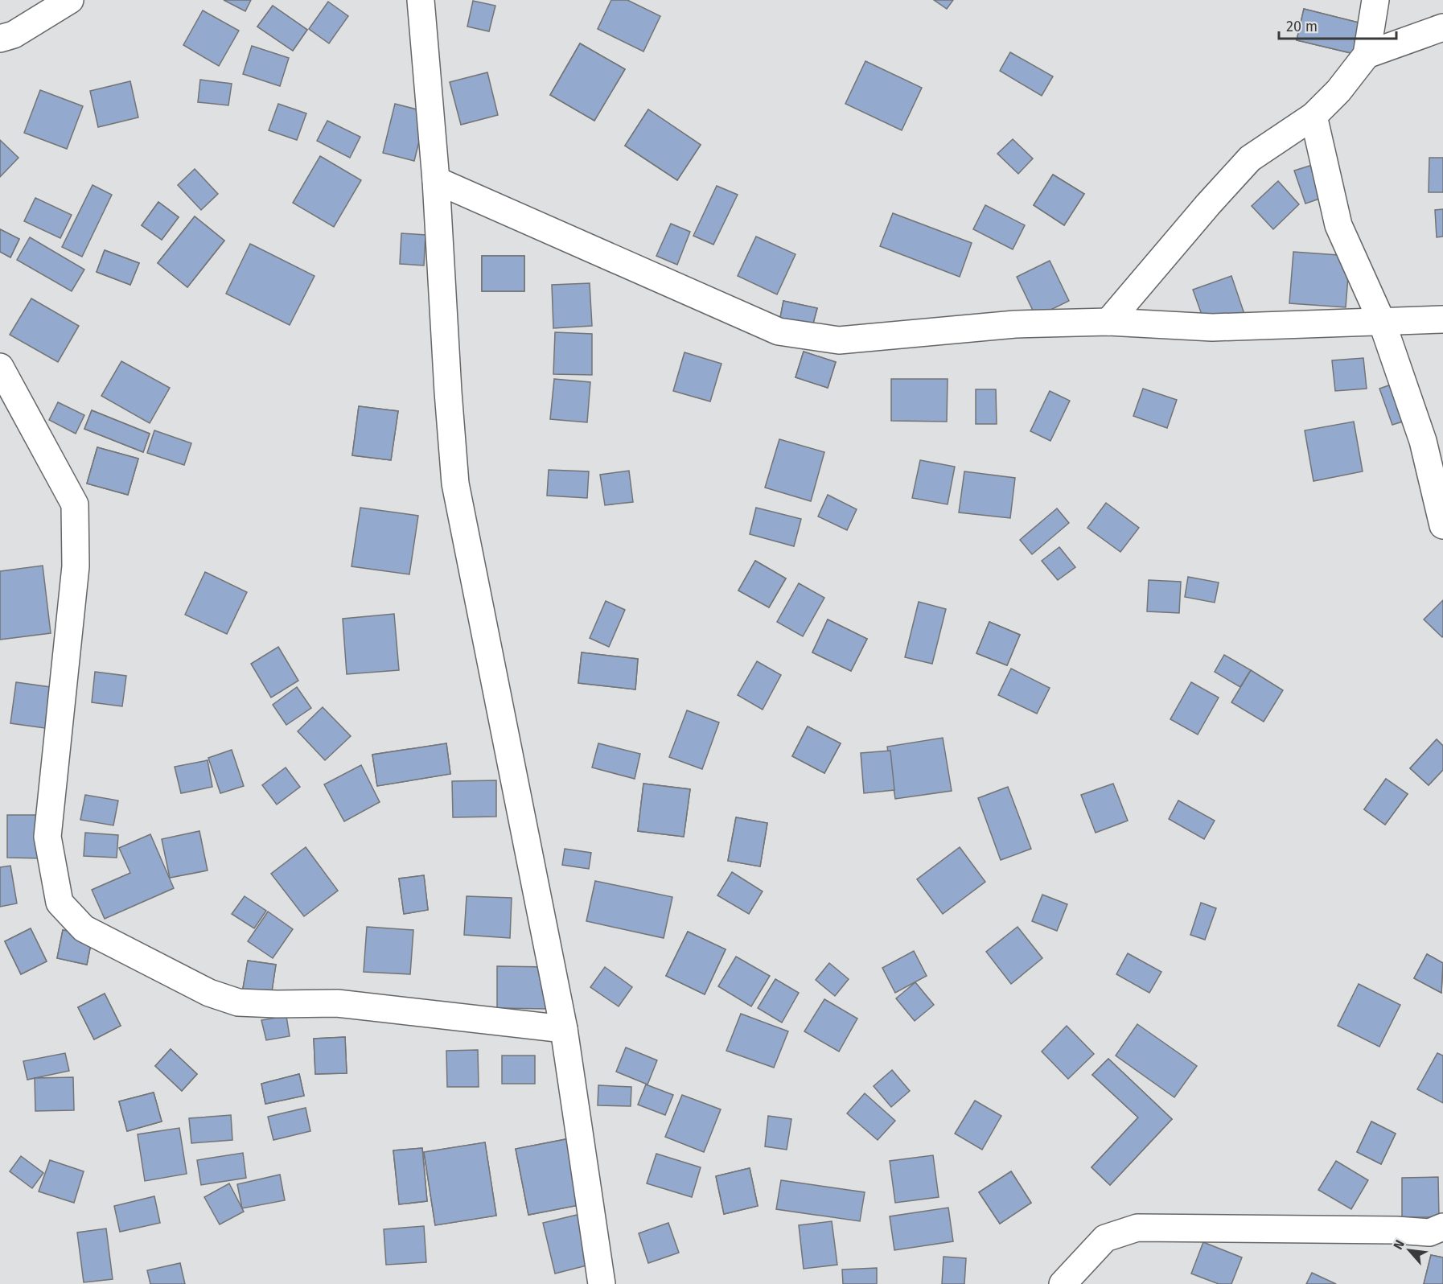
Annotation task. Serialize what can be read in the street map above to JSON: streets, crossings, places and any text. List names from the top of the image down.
{
  "scale_bar": "20 m",
  "north": "top left"
}
